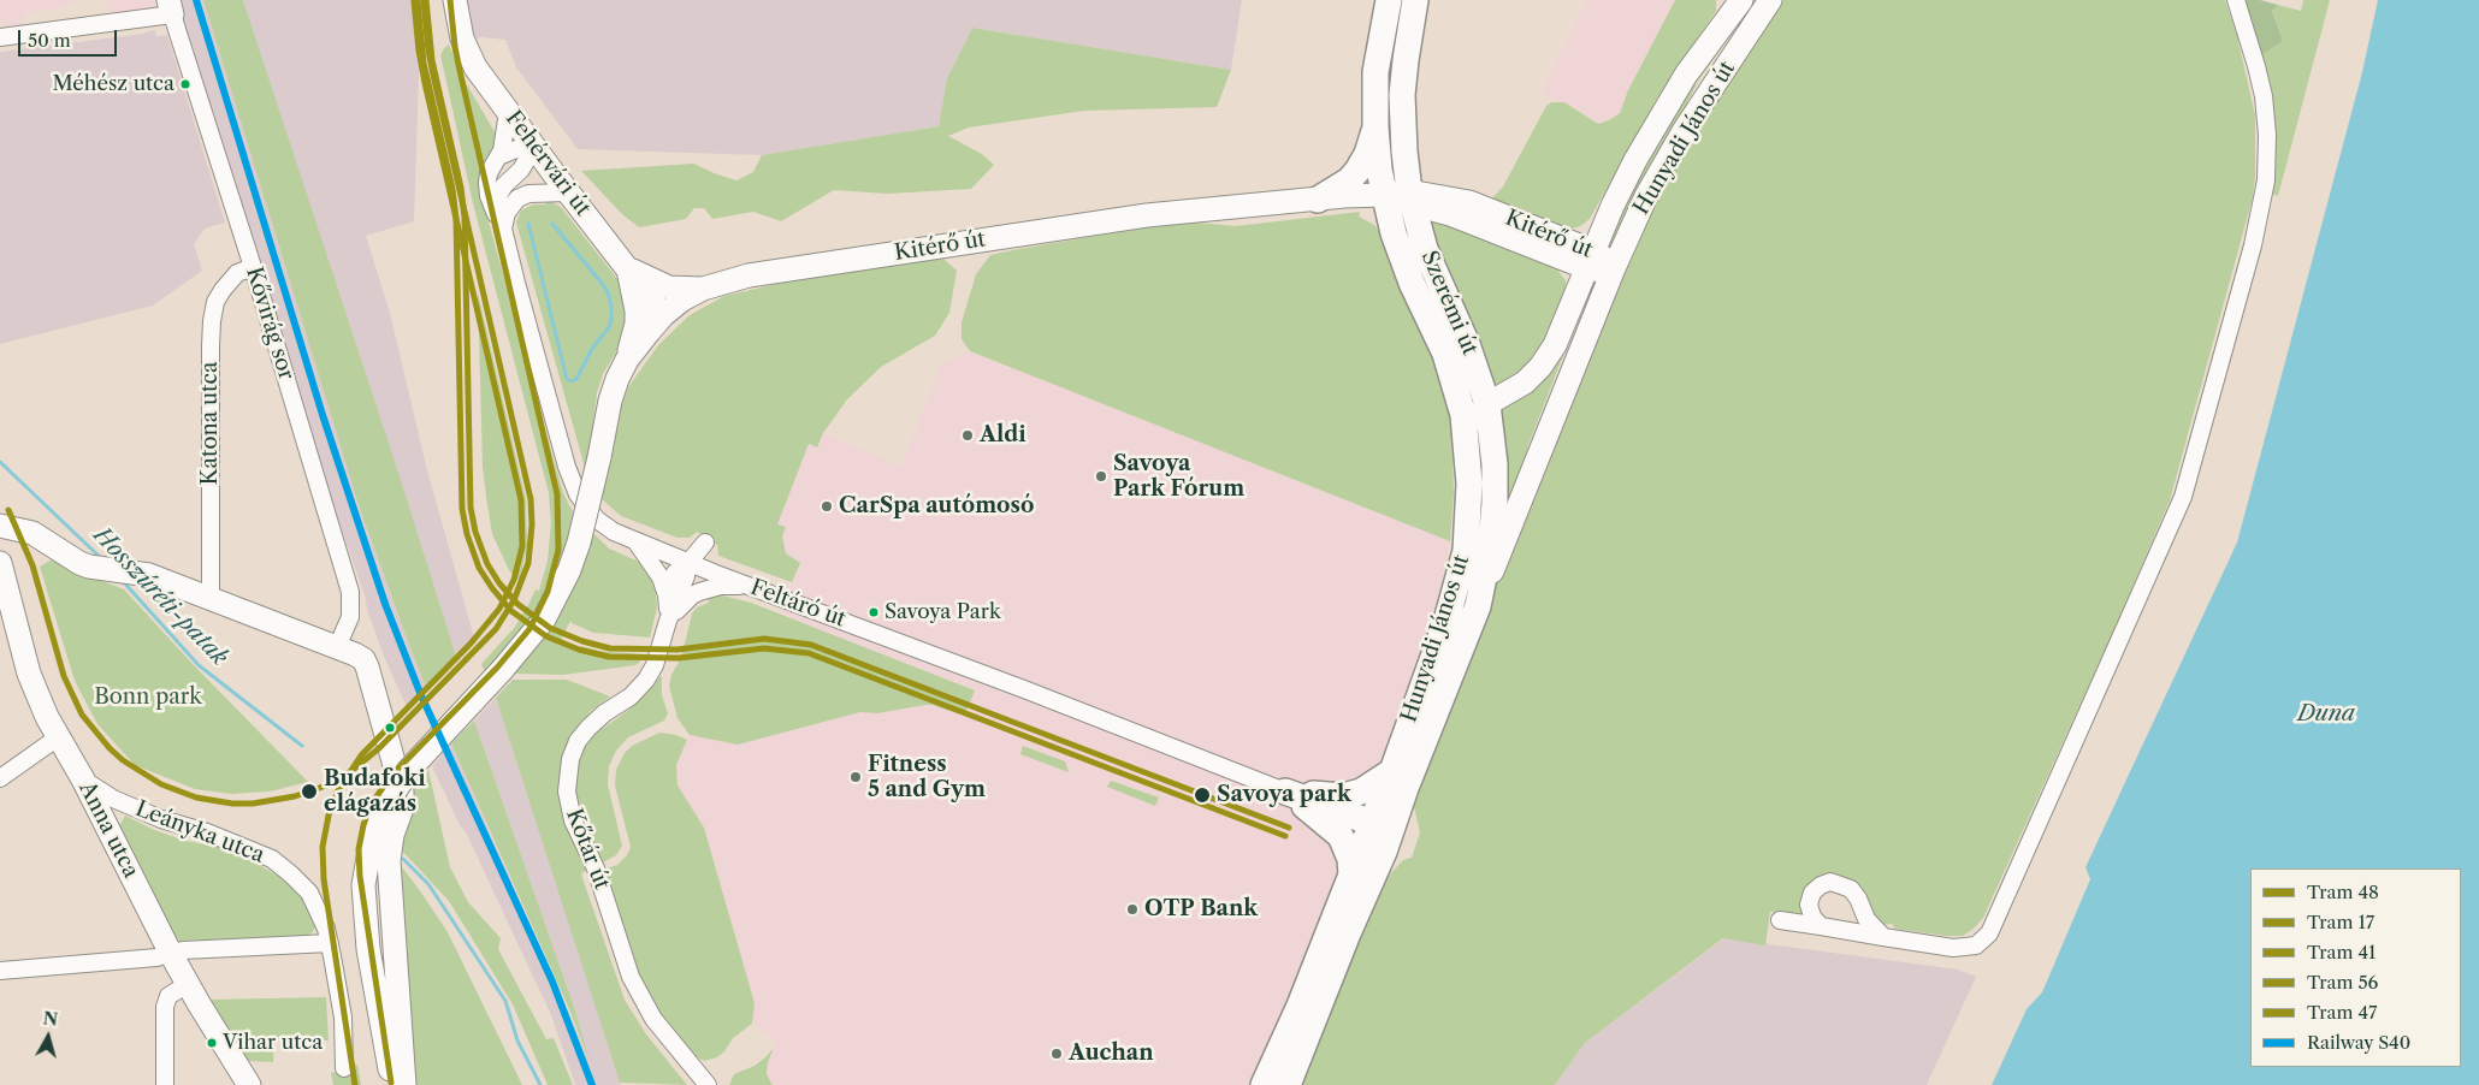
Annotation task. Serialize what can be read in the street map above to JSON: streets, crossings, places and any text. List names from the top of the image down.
{
  "streets": {
    "main road": [
      "Hunyadi János út",
      "Fehérvári út",
      "Kitérő út",
      "Szerémi út",
      "Anna utca"
    ],
    "street": [
      "Kővirág sor",
      "Katona utca",
      "Feltáró út",
      "Leányka utca",
      "Kőtár út"
    ]
  },
  "crossings": [
    ["Hunyadi János út", "Kitérő út"],
    ["Hunyadi János út", "Szerémi út"],
    ["Fehérvári út", "Kitérő út"],
    ["Fehérvári út", "Feltáró út"],
    ["Kitérő út", "Szerémi út"],
    ["Kővirág sor", "Katona utca"],
    ["Feltáró út", "Kőtár út"],
    ["Anna utca", "Leányka utca"]
  ],
  "water": ["Hosszúréti-patak", "Duna"],
  "parks": ["Bonn park"],
  "places": [
    "Méhész utca",
    "Aldi",
    "Savoya Park Fórum",
    "CarSpa autómosó",
    "Savoya Park",
    "Fitness 5 and Gym",
    "Budafoki elágazás",
    "Savoya park",
    "OTP Bank",
    "Vihar utca",
    "Auchan"
  ],
  "lines": [
    "tram line 48",
    "tram line 56",
    "rail line S40",
    "tram line 17",
    "tram line 41",
    "tram line 47"
  ],
  "legend": [
    "Tram 48",
    "Tram 17",
    "Tram 41",
    "Tram 56",
    "Tram 47",
    "Railway S40"
  ],
  "scale_bar": "50 m",
  "north": "top"
}
